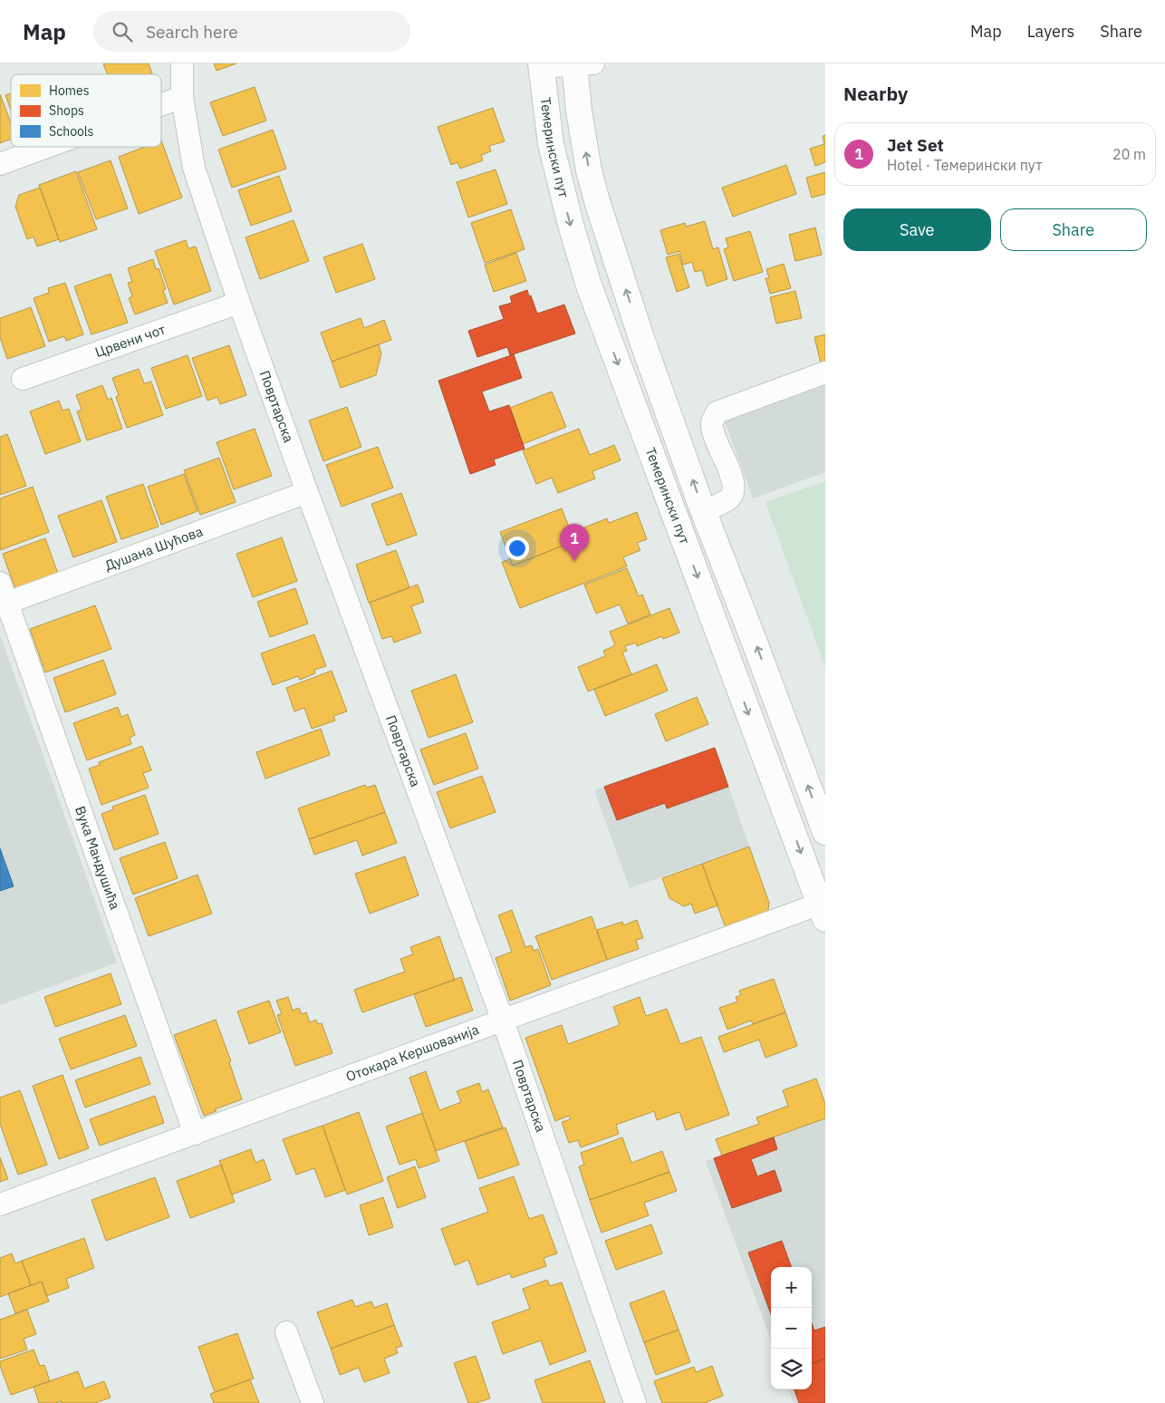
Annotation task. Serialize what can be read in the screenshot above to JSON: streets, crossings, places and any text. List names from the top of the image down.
{
  "streets": {
    "main road": ["Темерински пут"],
    "street": [
      "Црвени чот",
      "Повртарска",
      "Душана Шућова",
      "Вука Мандушића",
      "Отокара Кершованија"
    ]
  },
  "crossings": [
    ["Темерински пут", "Отокара Кершованија"],
    ["Црвени чот", "Повртарска"],
    ["Повртарска", "Душана Шућова"],
    ["Повртарска", "Отокара Кершованија"],
    ["Душана Шућова", "Вука Мандушића"],
    ["Вука Мандушића", "Отокара Кершованија"]
  ],
  "legend": ["Homes", "Shops", "Schools"],
  "page": {
    "header": "Map",
    "search": "Search here",
    "nav": ["Map", "Layers", "Share"],
    "heading": "Nearby",
    "list": [
      {
        "mark": "1",
        "name": "Jet Set",
        "note": "Hotel · Темерински пут",
        "value": "20 m"
      }
    ],
    "buttons": ["Save", "Share"],
    "pins": "1",
    "map_buttons": ["+", "−"]
  }
}
